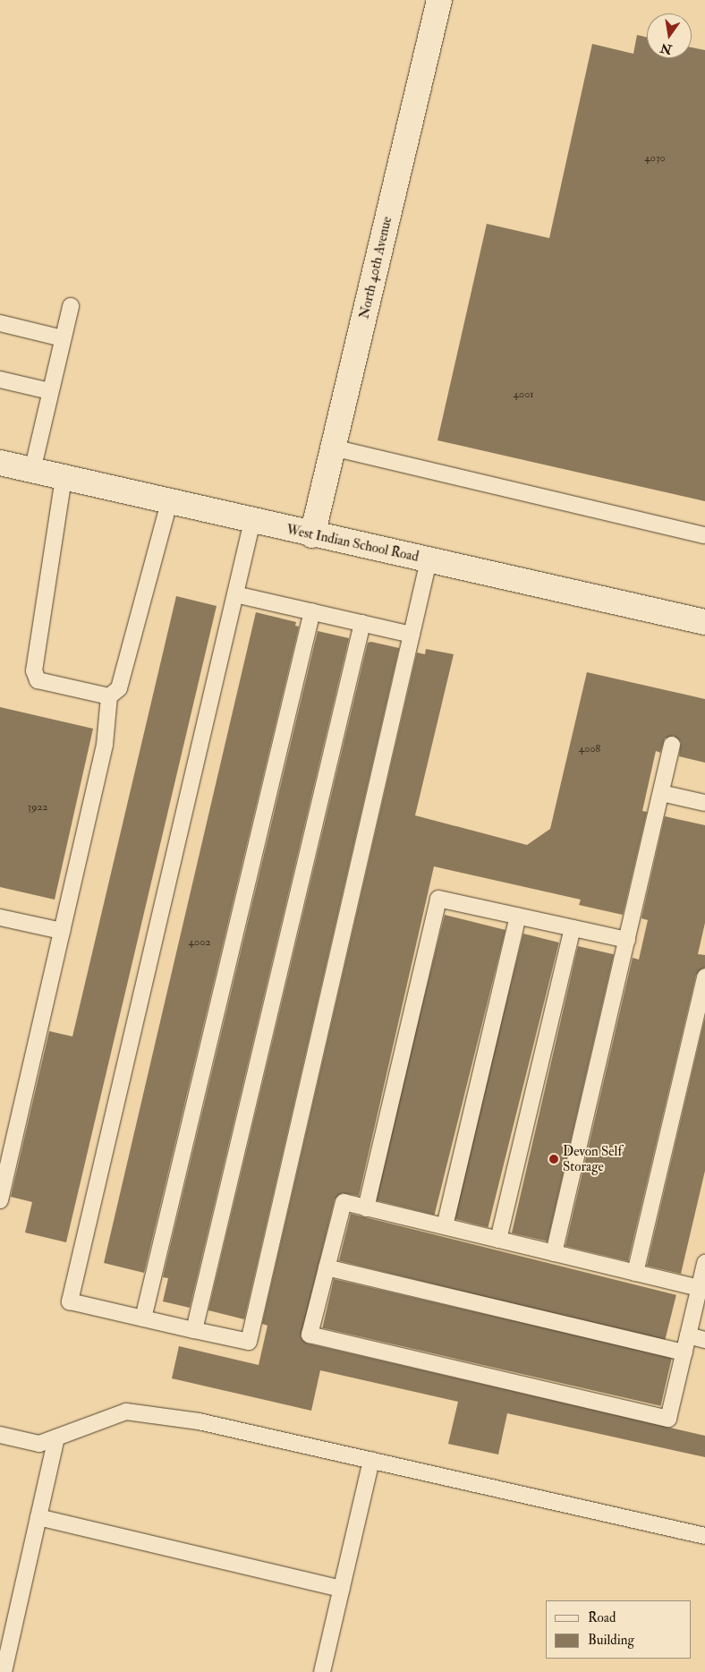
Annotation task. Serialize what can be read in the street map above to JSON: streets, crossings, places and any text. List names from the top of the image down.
{
  "streets": {
    "main road": ["North 40th Avenue", "West Indian School Road"]
  },
  "crossings": [
    ["North 40th Avenue", "West Indian School Road"]
  ],
  "places": ["Devon Self Storage"],
  "house_numbers": [
    "4030",
    "4001",
    "4008",
    "3922",
    "4002"
  ],
  "legend": ["Road", "Building"],
  "north": "bottom"
}
